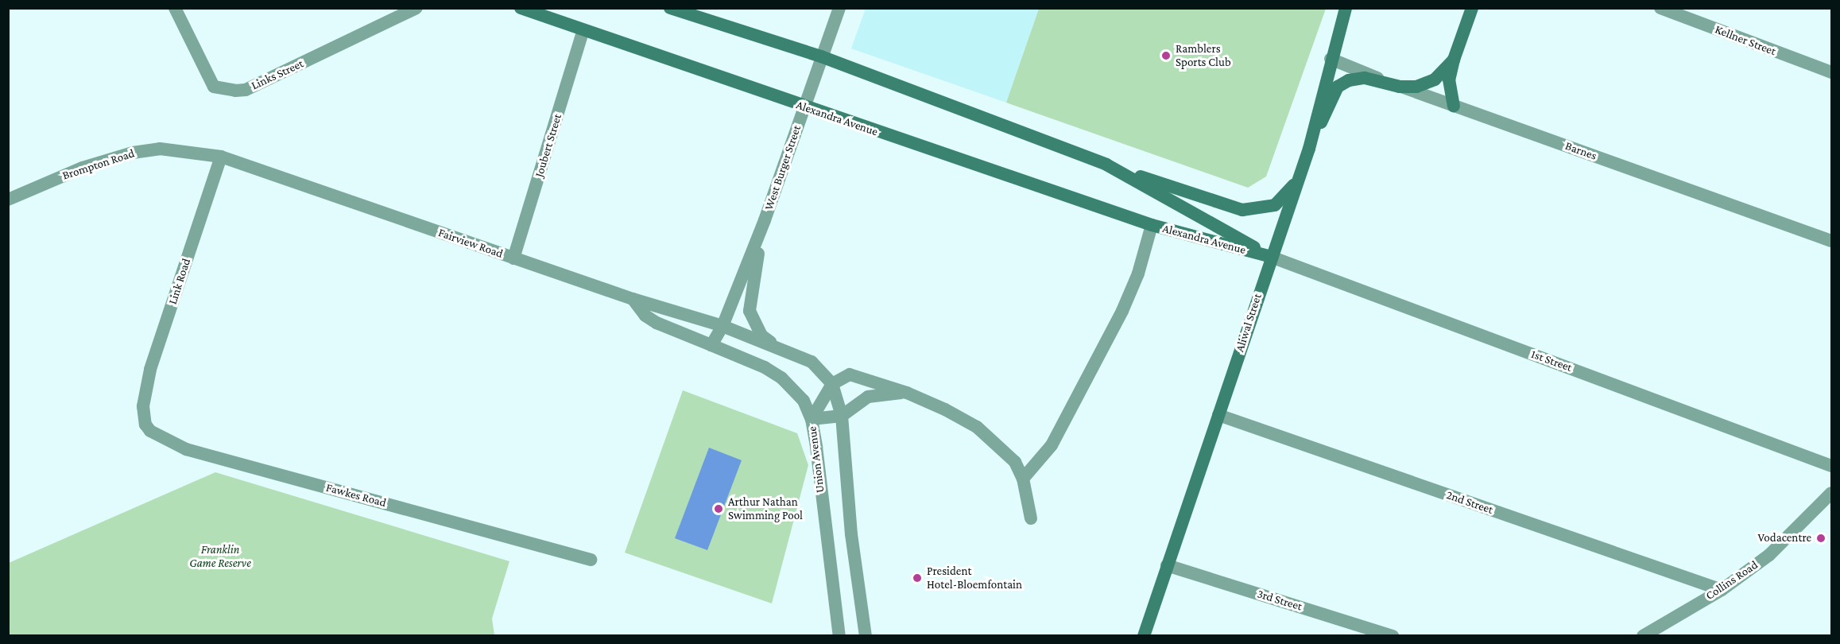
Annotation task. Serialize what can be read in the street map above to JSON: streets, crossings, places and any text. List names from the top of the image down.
{
  "streets": {
    "main road": ["Alexandra Avenue", "Aliwal Street"],
    "street": [
      "Kellner Street",
      "Links Street",
      "Joubert Street",
      "Barnes",
      "Brompton Road",
      "West Burger Street",
      "Fairview Road",
      "Link Road",
      "1st Street",
      "Union Avenue",
      "Fawkes Road",
      "2nd Street",
      "Collins Road",
      "3rd Street"
    ]
  },
  "crossings": [
    ["Alexandra Avenue", "Joubert Street"],
    ["Alexandra Avenue", "West Burger Street"],
    ["Alexandra Avenue", "Aliwal Street"],
    ["Alexandra Avenue", "1st Street"],
    ["Joubert Street", "Fairview Road"],
    ["Barnes", "Aliwal Street"],
    ["Brompton Road", "Fairview Road"],
    ["Brompton Road", "Link Road"],
    ["West Burger Street", "Fairview Road"],
    ["West Burger Street", "Union Avenue"],
    ["Fairview Road", "Link Road"],
    ["Fairview Road", "Union Avenue"],
    ["Link Road", "Fawkes Road"],
    ["Aliwal Street", "1st Street"],
    ["Aliwal Street", "2nd Street"],
    ["Aliwal Street", "3rd Street"],
    ["2nd Street", "Collins Road"]
  ],
  "parks": ["Franklin Game Reserve"],
  "places": [
    "Ramblers Sports Club",
    "Arthur Nathan Swimming Pool",
    "Vodacentre",
    "President Hotel-Bloemfontain"
  ]
}
